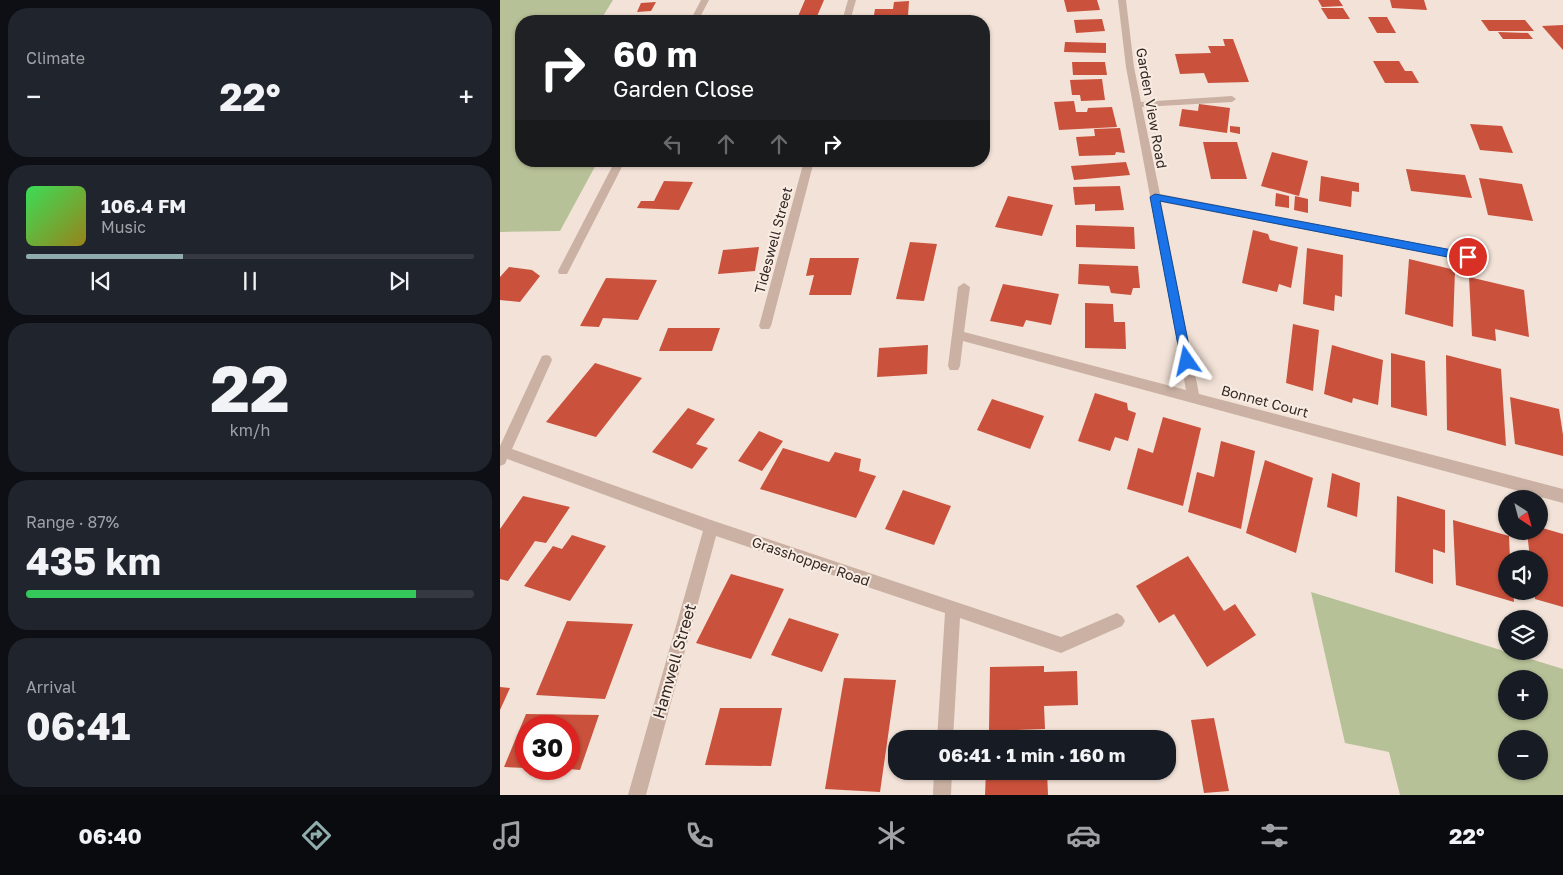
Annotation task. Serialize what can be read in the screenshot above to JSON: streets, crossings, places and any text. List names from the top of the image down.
{
  "streets": {
    "street": [
      "Garden View Road",
      "Tideswell Street",
      "Bonnet Court",
      "Grasshopper Road",
      "Hamwell Street"
    ]
  },
  "crossings": [
    ["Garden View Road", "Bonnet Court"],
    ["Grasshopper Road", "Hamwell Street"]
  ],
  "north": "bottom right",
  "page": {
    "tile": [
      "Climate",
      ["22", "km/h"],
      ["Range · 87%", "435 km"],
      ["Arrival", "06:41"]
    ],
    "turn": ["60 m", "Garden Close"],
    "heat": ["−", "22°", "+"],
    "song": ["106.4 FM", "Music"],
    "map_buttons": ["+", "−"],
    "limit": "30",
    "trip": "06:41 · 1 min · 160 m",
    "tabs": ["06:40", "22°"]
  }
}
